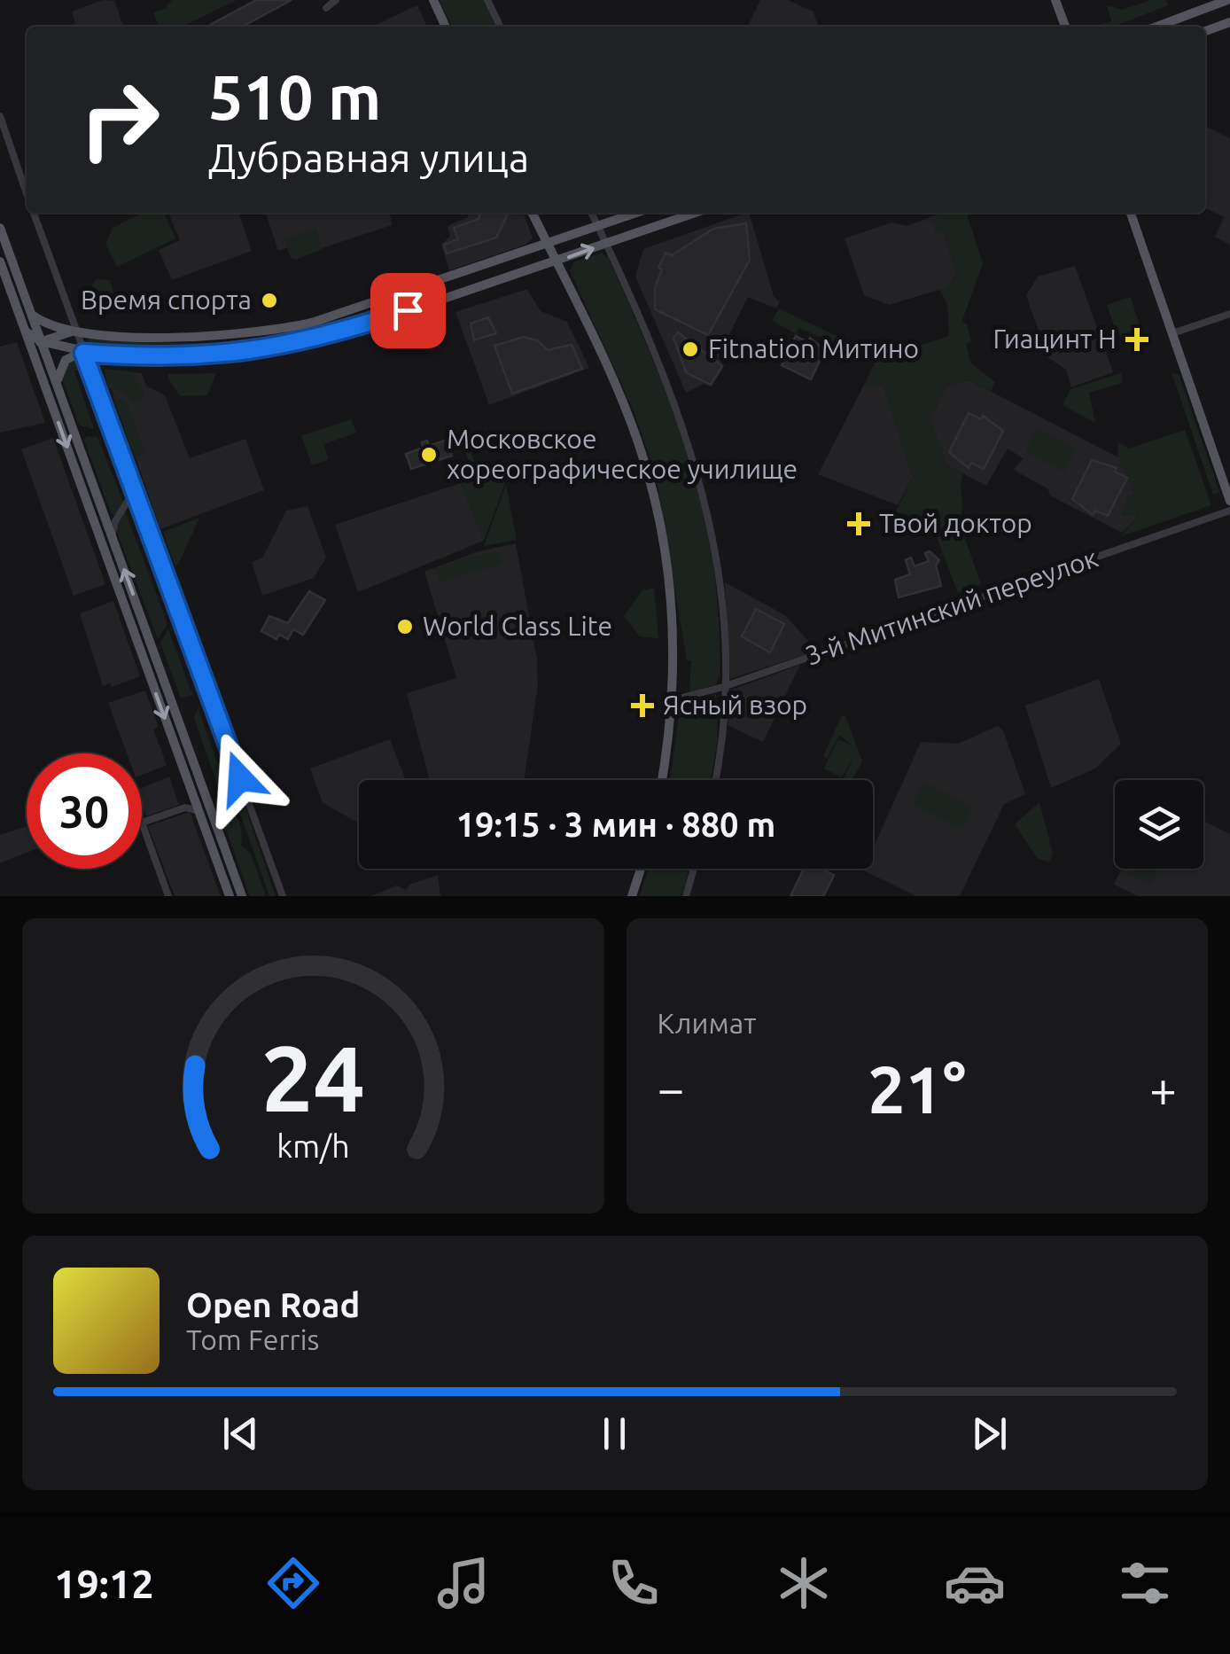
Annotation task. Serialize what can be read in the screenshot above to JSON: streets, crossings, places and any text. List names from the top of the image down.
{
  "streets": {
    "street": ["3-й Митинский переулок"]
  },
  "places": {
    "other": [
      "Время спорта",
      "Fitnation Митино",
      "Московское хореографическое училище",
      "World Class Lite"
    ],
    "health": ["Гиацинт Н", "Твой доктор", "Ясный взор"]
  },
  "page": {
    "turn": ["510 m", "Дубравная улица"],
    "limit": "30",
    "trip": "19:15 · 3 мин · 880 m",
    "tile": "Климат",
    "heat": ["−", "21°", "+"],
    "song": ["Open Road", "Tom Ferris"],
    "tabs": "19:12",
    "gauge": ["24", "km/h"]
  }
}
